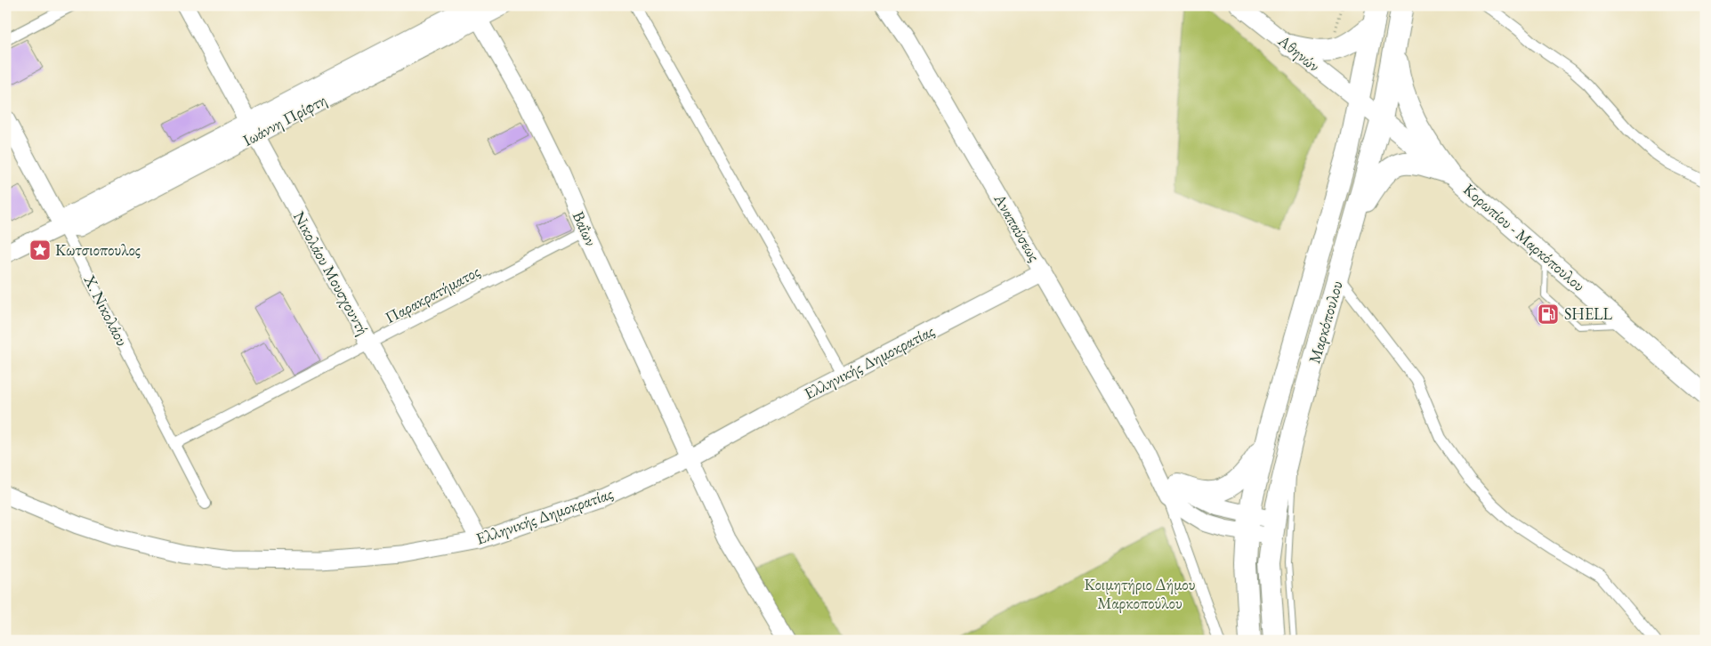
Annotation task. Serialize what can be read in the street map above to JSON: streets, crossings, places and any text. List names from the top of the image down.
{
  "streets": {
    "highway": ["Μαρκόπουλου"],
    "main road": [
      "Αθηνών",
      "Ιωάννη Πρίφτη",
      "Αναπαύσεως",
      "Βαΐων",
      "Κορωπίου - Μαρκόπουλου",
      "Νικολάου Μουσχουντή",
      "Χ. Νικολάου",
      "Ελληνικής Δημοκρατίας"
    ],
    "street": ["Παρακρατήματος"]
  },
  "crossings": [
    ["Αθηνών", "Κορωπίου - Μαρκόπουλου"],
    ["Αθηνών", "Μαρκόπουλου"],
    ["Ιωάννη Πρίφτη", "Βαΐων"],
    ["Ιωάννη Πρίφτη", "Νικολάου Μουσχουντή"],
    ["Ιωάννη Πρίφτη", "Χ. Νικολάου"],
    ["Αναπαύσεως", "Μαρκόπουλου"],
    ["Αναπαύσεως", "Ελληνικής Δημοκρατίας"],
    ["Βαΐων", "Παρακρατήματος"],
    ["Βαΐων", "Ελληνικής Δημοκρατίας"],
    ["Κορωπίου - Μαρκόπουλου", "Μαρκόπουλου"],
    ["Νικολάου Μουσχουντή", "Παρακρατήματος"],
    ["Νικολάου Μουσχουντή", "Ελληνικής Δημοκρατίας"],
    ["Παρακρατήματος", "Χ. Νικολάου"]
  ],
  "parks": ["Κοιμητήριο Δήμου Μαρκοπούλου"],
  "places": {
    "place": ["Κωτσιοπουλος"],
    "fuel station": ["SHELL"]
  }
}
